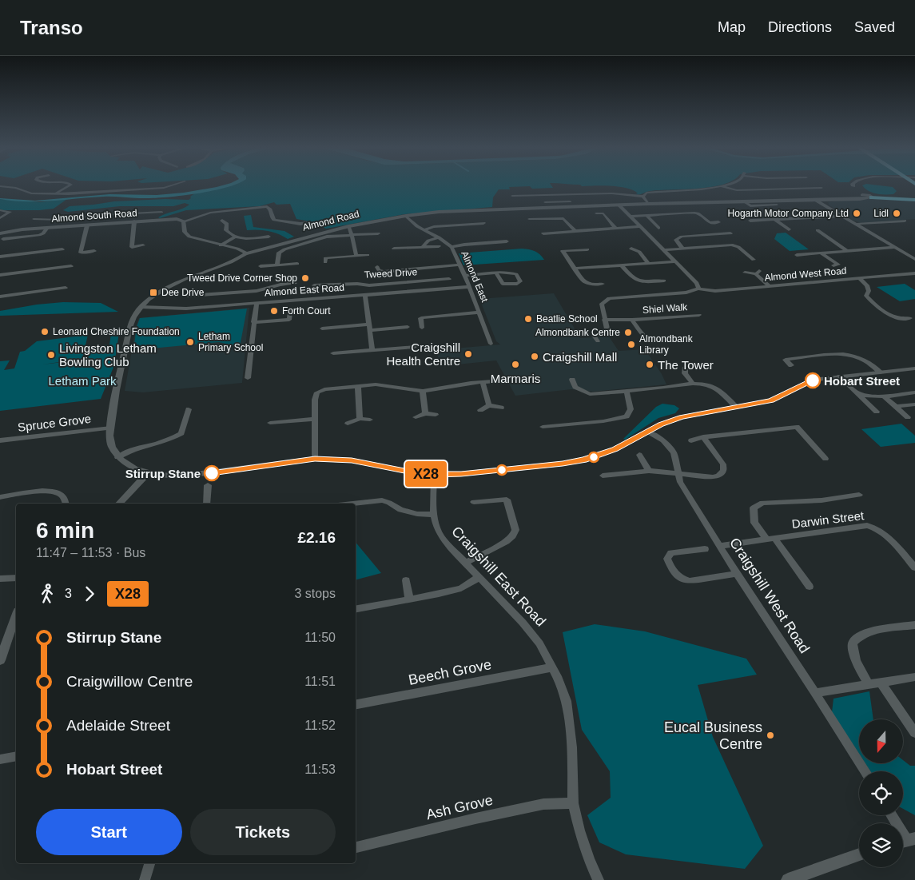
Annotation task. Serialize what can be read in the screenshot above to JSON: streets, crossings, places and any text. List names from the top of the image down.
{
  "streets": {
    "street": [
      "Almond South Road",
      "Almond Road",
      "Tweed Drive",
      "Almond West Road",
      "Almond East",
      "Almond East Road",
      "Shiel Walk",
      "Spruce Grove",
      "Darwin Street",
      "Craigshill East Road",
      "Craigshill West Road",
      "Beech Grove",
      "Ash Grove"
    ]
  },
  "crossings": [
    ["Almond Road", "Almond East"],
    ["Almond Road", "Almond East Road"],
    ["Almond Road", "Spruce Grove"],
    ["Tweed Drive", "Almond East"],
    ["Almond West Road", "Shiel Walk"],
    ["Almond East", "Almond East Road"],
    ["Darwin Street", "Craigshill West Road"],
    ["Craigshill East Road", "Beech Grove"],
    ["Craigshill East Road", "Ash Grove"]
  ],
  "parks": ["Letham Park"],
  "places": {
    "other": [
      "Hogarth Motor Company Ltd",
      "Lidl",
      "Tweed Drive Corner Shop",
      "Forth Court",
      "Beatlie School",
      "Leonard Cheshire Foundation",
      "Almondbank Centre",
      "Letham Primary School",
      "Almondbank Library",
      "Craigshill Health Centre",
      "Livingston Letham Bowling Club",
      "Craigshill Mall",
      "Marmaris",
      "The Tower",
      "Hobart Street",
      "Stirrup Stane",
      "Eucal Business Centre"
    ],
    "transit": ["Dee Drive"]
  },
  "lines": ["bus line X28"],
  "north": "bottom",
  "page": {
    "header": "Transo",
    "nav": ["Map", "Directions", "Saved"],
    "on_map": "X28",
    "heading": ["6 min", "11:47 – 11:53 · Bus", "£2.16"],
    "legs": ["3", "X28", "3 stops"],
    "list": [
      {
        "name": "Stirrup Stane",
        "value": "11:50"
      },
      {
        "name": "Craigwillow Centre",
        "value": "11:51"
      },
      {
        "name": "Adelaide Street",
        "value": "11:52"
      },
      {
        "name": "Hobart Street",
        "value": "11:53"
      }
    ],
    "buttons": ["Start", "Tickets"]
  }
}
